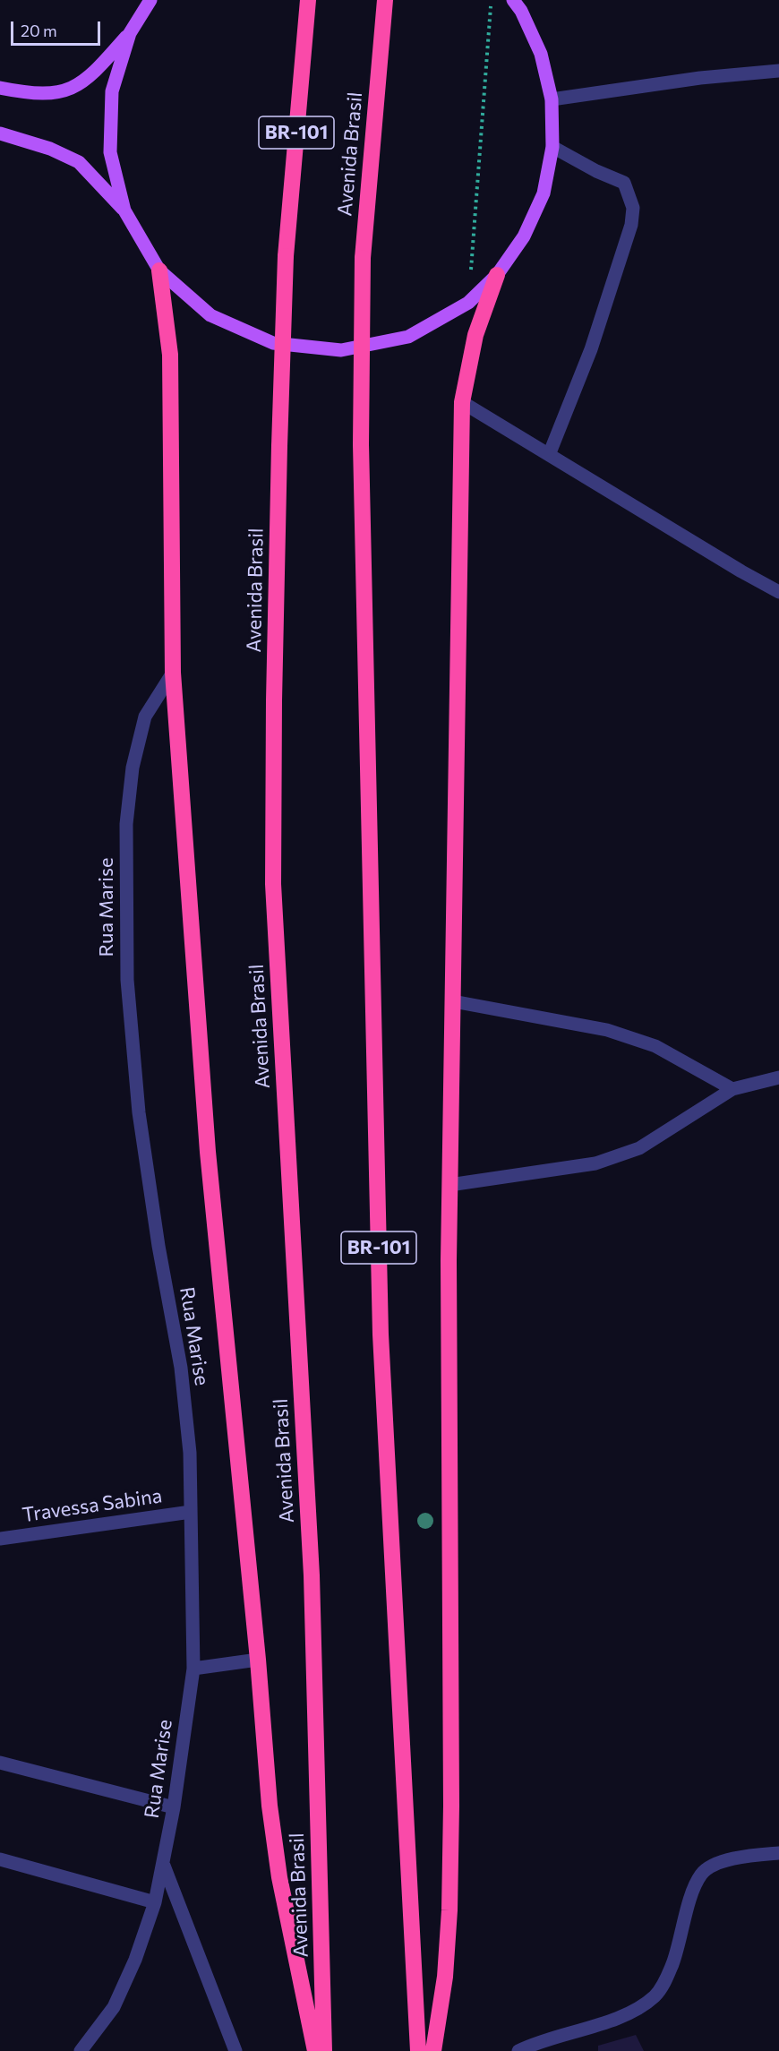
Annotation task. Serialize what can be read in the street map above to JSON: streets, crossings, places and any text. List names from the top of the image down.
{
  "streets": {
    "highway": ["BR-101", "Avenida Brasil"],
    "street": ["Rua Marise", "Travessa Sabina"]
  },
  "crossings": [
    ["Rua Marise", "Travessa Sabina"]
  ],
  "scale_bar": "20 m"
}
